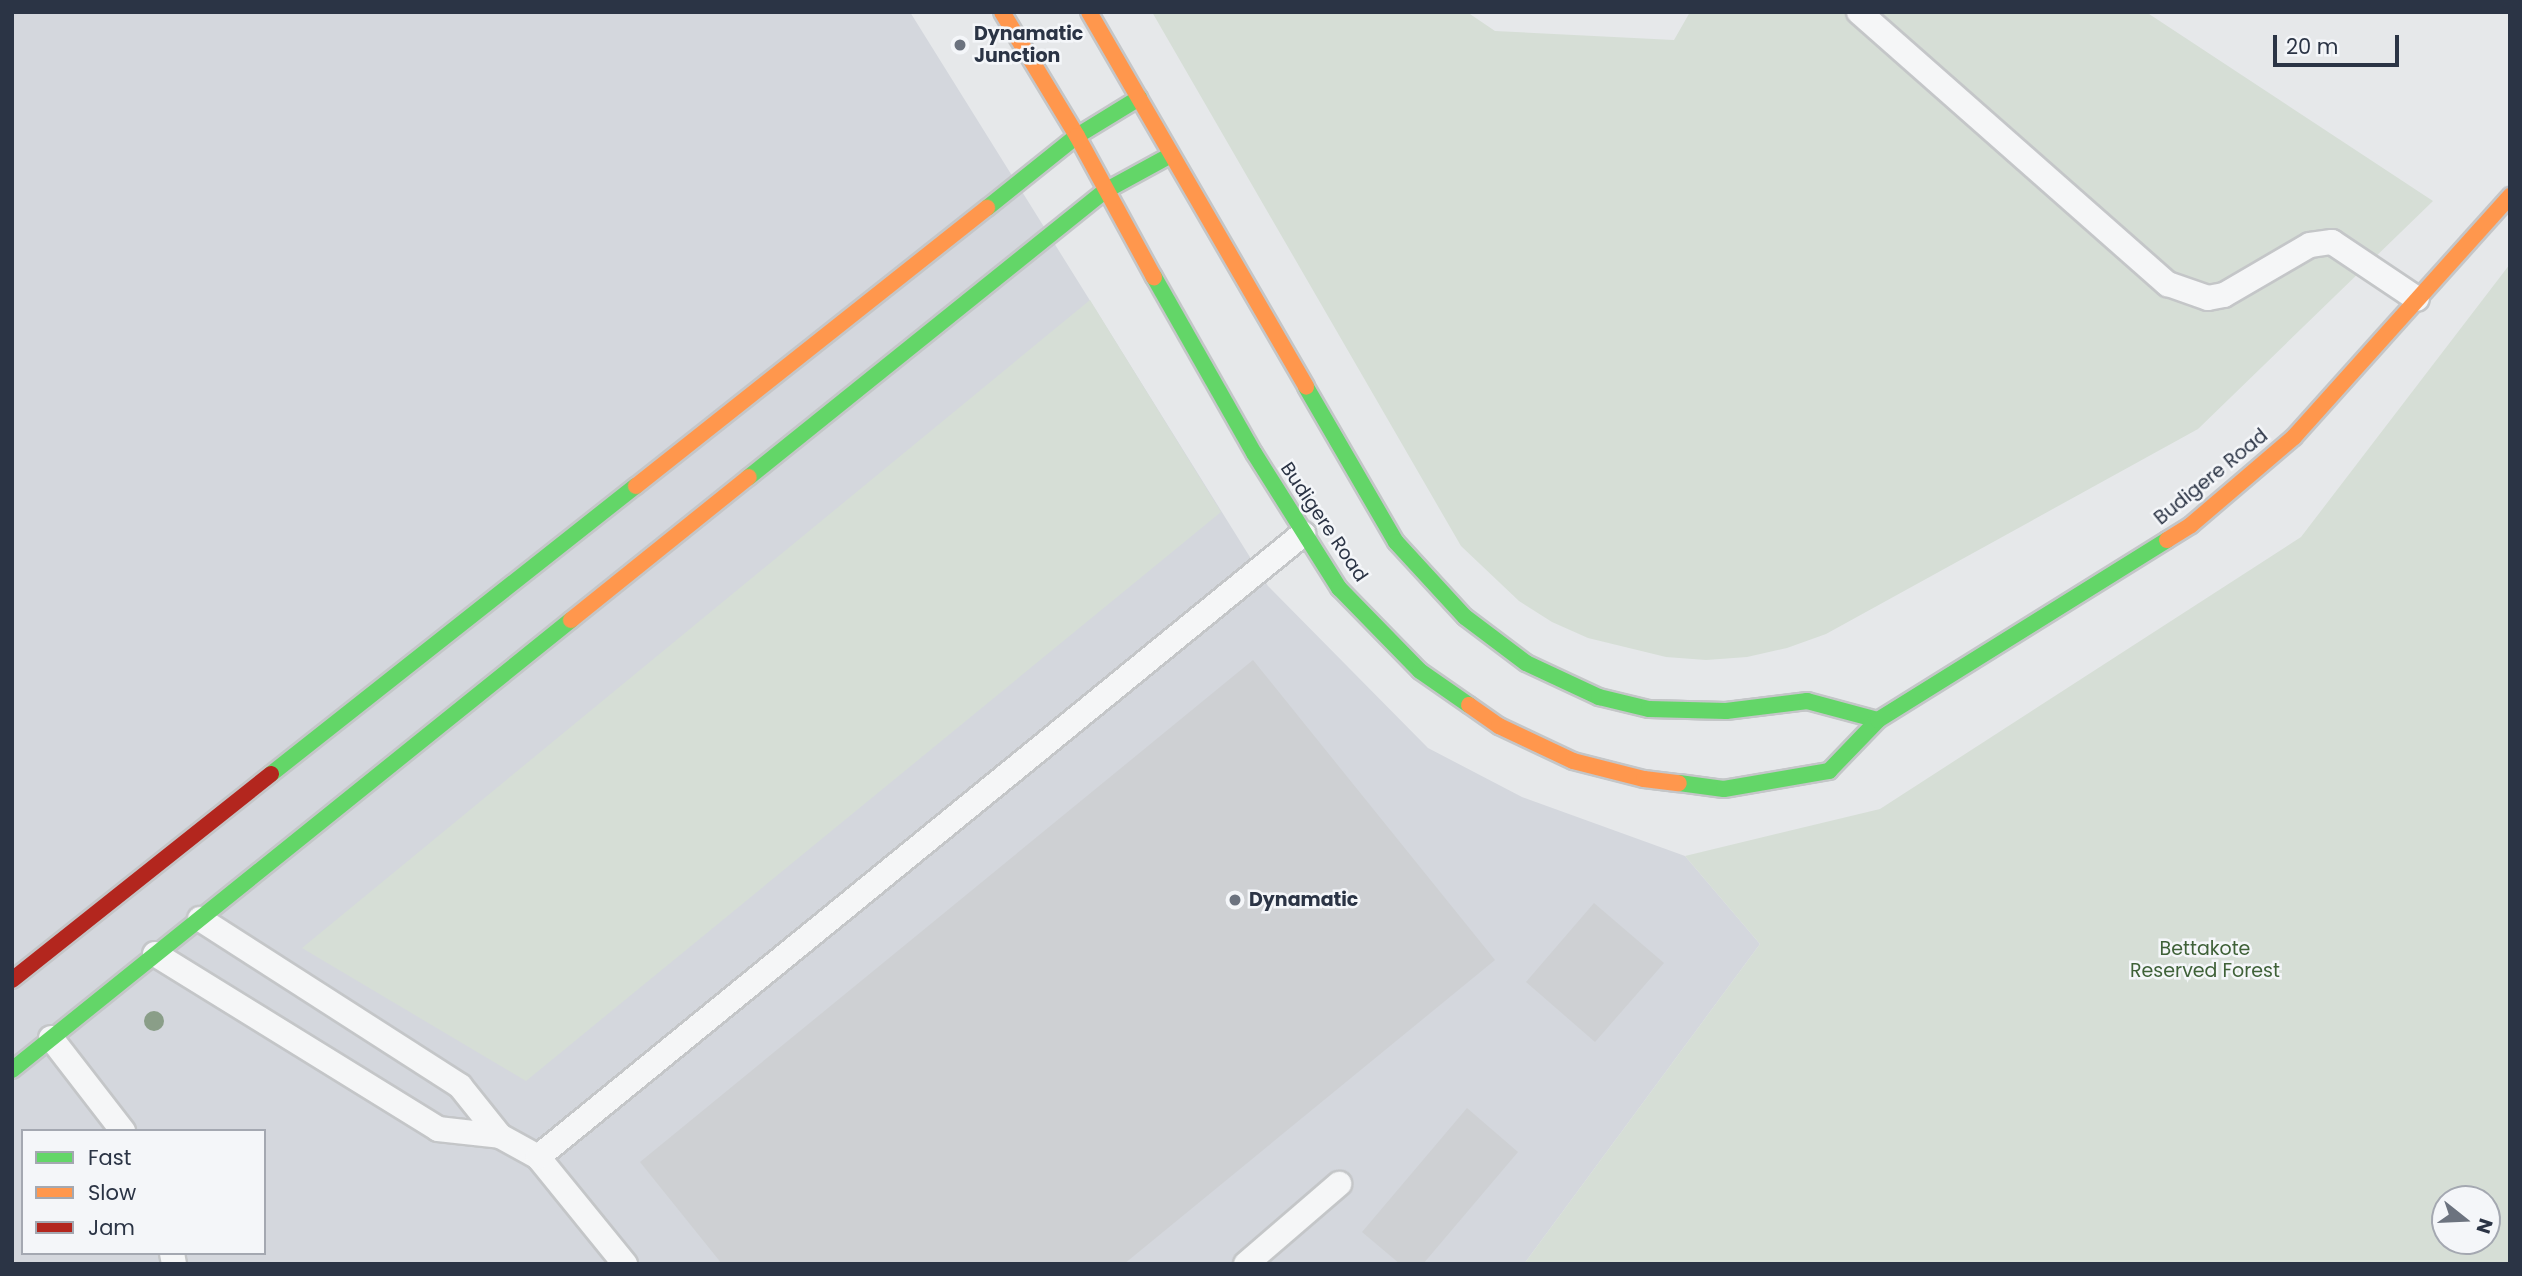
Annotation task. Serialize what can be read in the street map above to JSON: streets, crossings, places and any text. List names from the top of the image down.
{
  "streets": {
    "main road": ["Budigere Road"]
  },
  "parks": ["Bettakote Reserved Forest"],
  "places": ["Dynamatic Junction", "Dynamatic"],
  "legend": ["Fast", "Slow", "Jam"],
  "scale_bar": "20 m",
  "north": "right"
}
